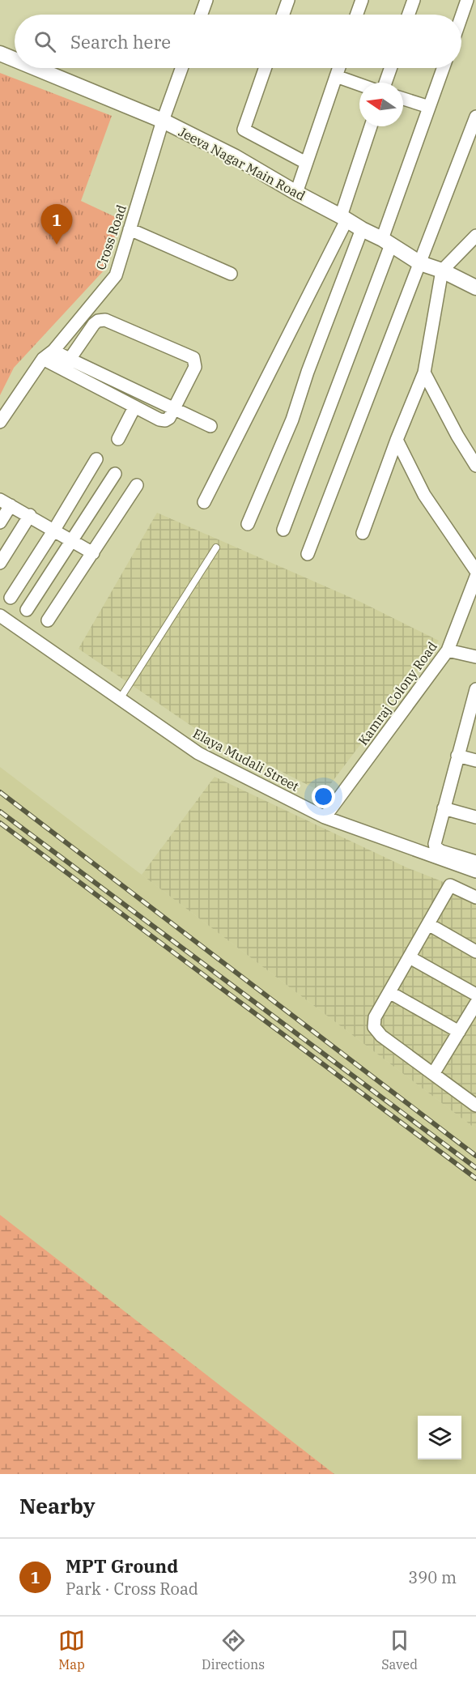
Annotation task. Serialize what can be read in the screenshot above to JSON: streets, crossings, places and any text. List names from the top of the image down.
{
  "streets": {
    "street": [
      "Jeeva Nagar Main Road",
      "Cross Road",
      "Kamraj Colony Road",
      "Elaya Mudali Street"
    ]
  },
  "crossings": [
    ["Jeeva Nagar Main Road", "Cross Road"],
    ["Kamraj Colony Road", "Elaya Mudali Street"]
  ],
  "north": "left",
  "page": {
    "search": "Search here",
    "pins": "1",
    "heading": "Nearby",
    "list": [
      {
        "mark": "1",
        "name": "MPT Ground",
        "note": "Park · Cross Road",
        "value": "390 m"
      }
    ],
    "nav": ["Map", "Directions", "Saved"]
  }
}
